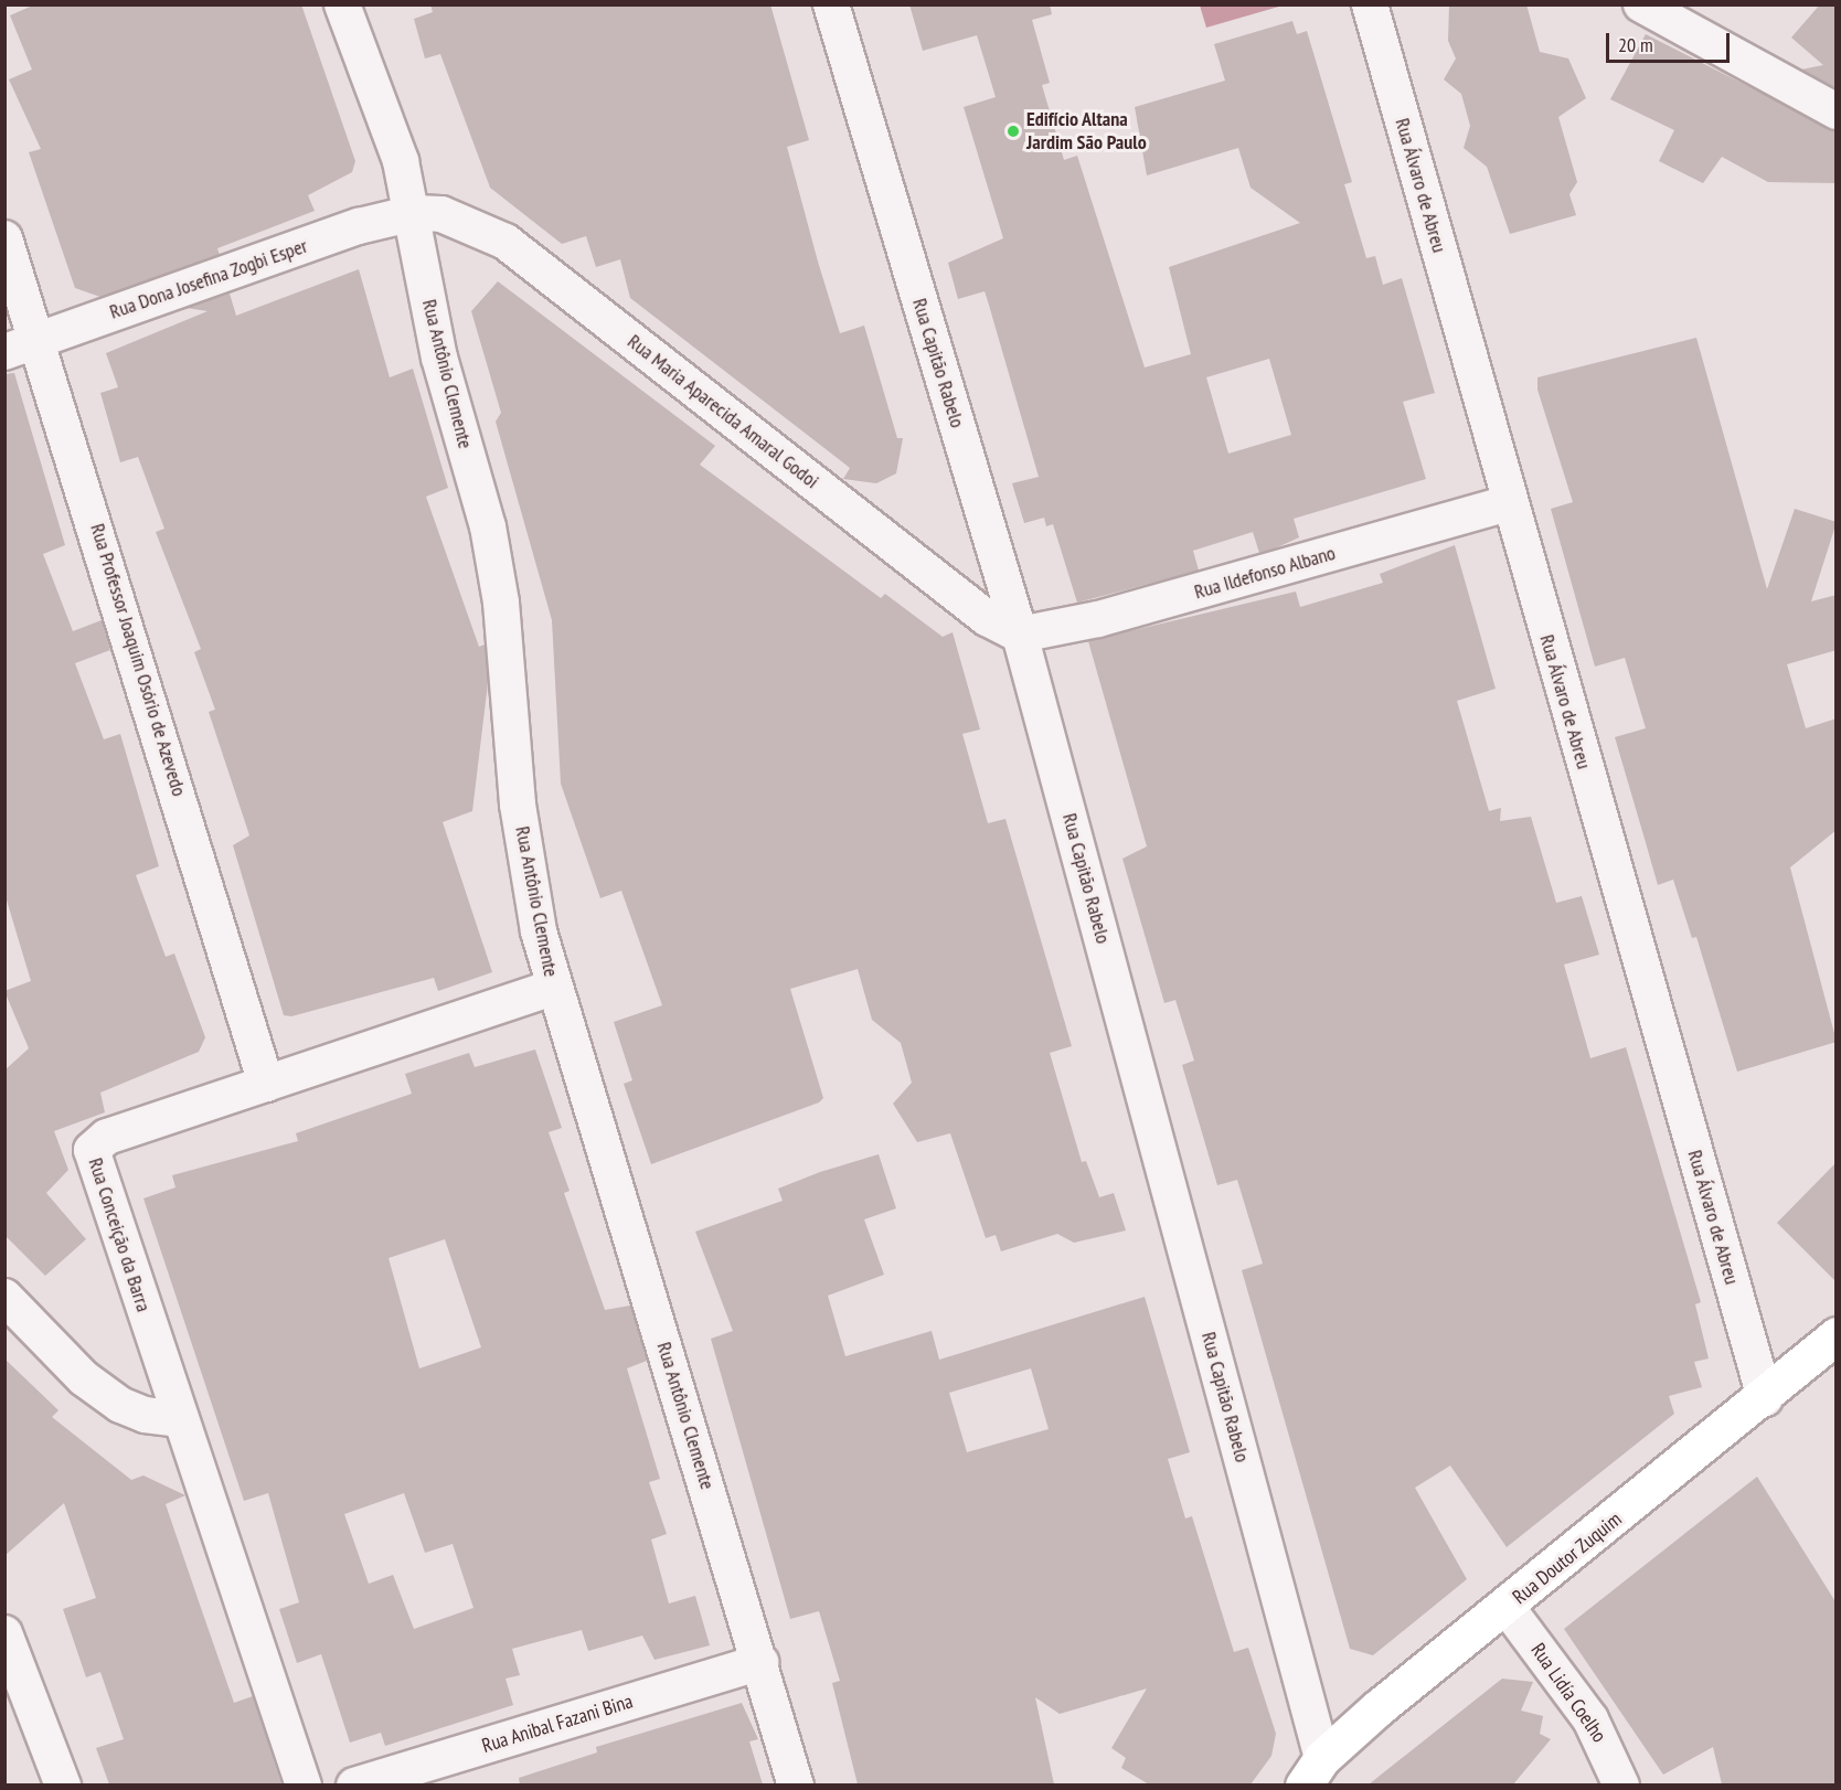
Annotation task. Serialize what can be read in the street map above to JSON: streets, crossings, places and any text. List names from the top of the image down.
{
  "streets": {
    "main road": ["Rua Doutor Zuquim"],
    "street": [
      "Rua Álvaro de Abreu",
      "Rua Dona Josefina Zogbi Esper",
      "Rua Capitão Rabelo",
      "Rua Antônio Clemente",
      "Rua Maria Aparecida Amaral Godoi",
      "Rua Ildefonso Albano",
      "Rua Professor Joaquim Osório de Azevedo",
      "Rua Conceição da Barra",
      "Rua Lidía Coelho",
      "Rua Anibal Fazani Bina"
    ]
  },
  "crossings": [
    ["Rua Álvaro de Abreu", "Rua Ildefonso Albano"],
    ["Rua Álvaro de Abreu", "Rua Doutor Zuquim"],
    ["Rua Dona Josefina Zogbi Esper", "Rua Antônio Clemente"],
    ["Rua Dona Josefina Zogbi Esper", "Rua Maria Aparecida Amaral Godoi"],
    ["Rua Dona Josefina Zogbi Esper", "Rua Professor Joaquim Osório de Azevedo"],
    ["Rua Capitão Rabelo", "Rua Maria Aparecida Amaral Godoi"],
    ["Rua Capitão Rabelo", "Rua Ildefonso Albano"],
    ["Rua Capitão Rabelo", "Rua Doutor Zuquim"],
    ["Rua Antônio Clemente", "Rua Maria Aparecida Amaral Godoi"],
    ["Rua Antônio Clemente", "Rua Conceição da Barra"],
    ["Rua Antônio Clemente", "Rua Anibal Fazani Bina"],
    ["Rua Maria Aparecida Amaral Godoi", "Rua Ildefonso Albano"],
    ["Rua Professor Joaquim Osório de Azevedo", "Rua Conceição da Barra"],
    ["Rua Doutor Zuquim", "Rua Lidía Coelho"]
  ],
  "places": ["Edifício Altana Jardim São Paulo"],
  "scale_bar": "20 m"
}
